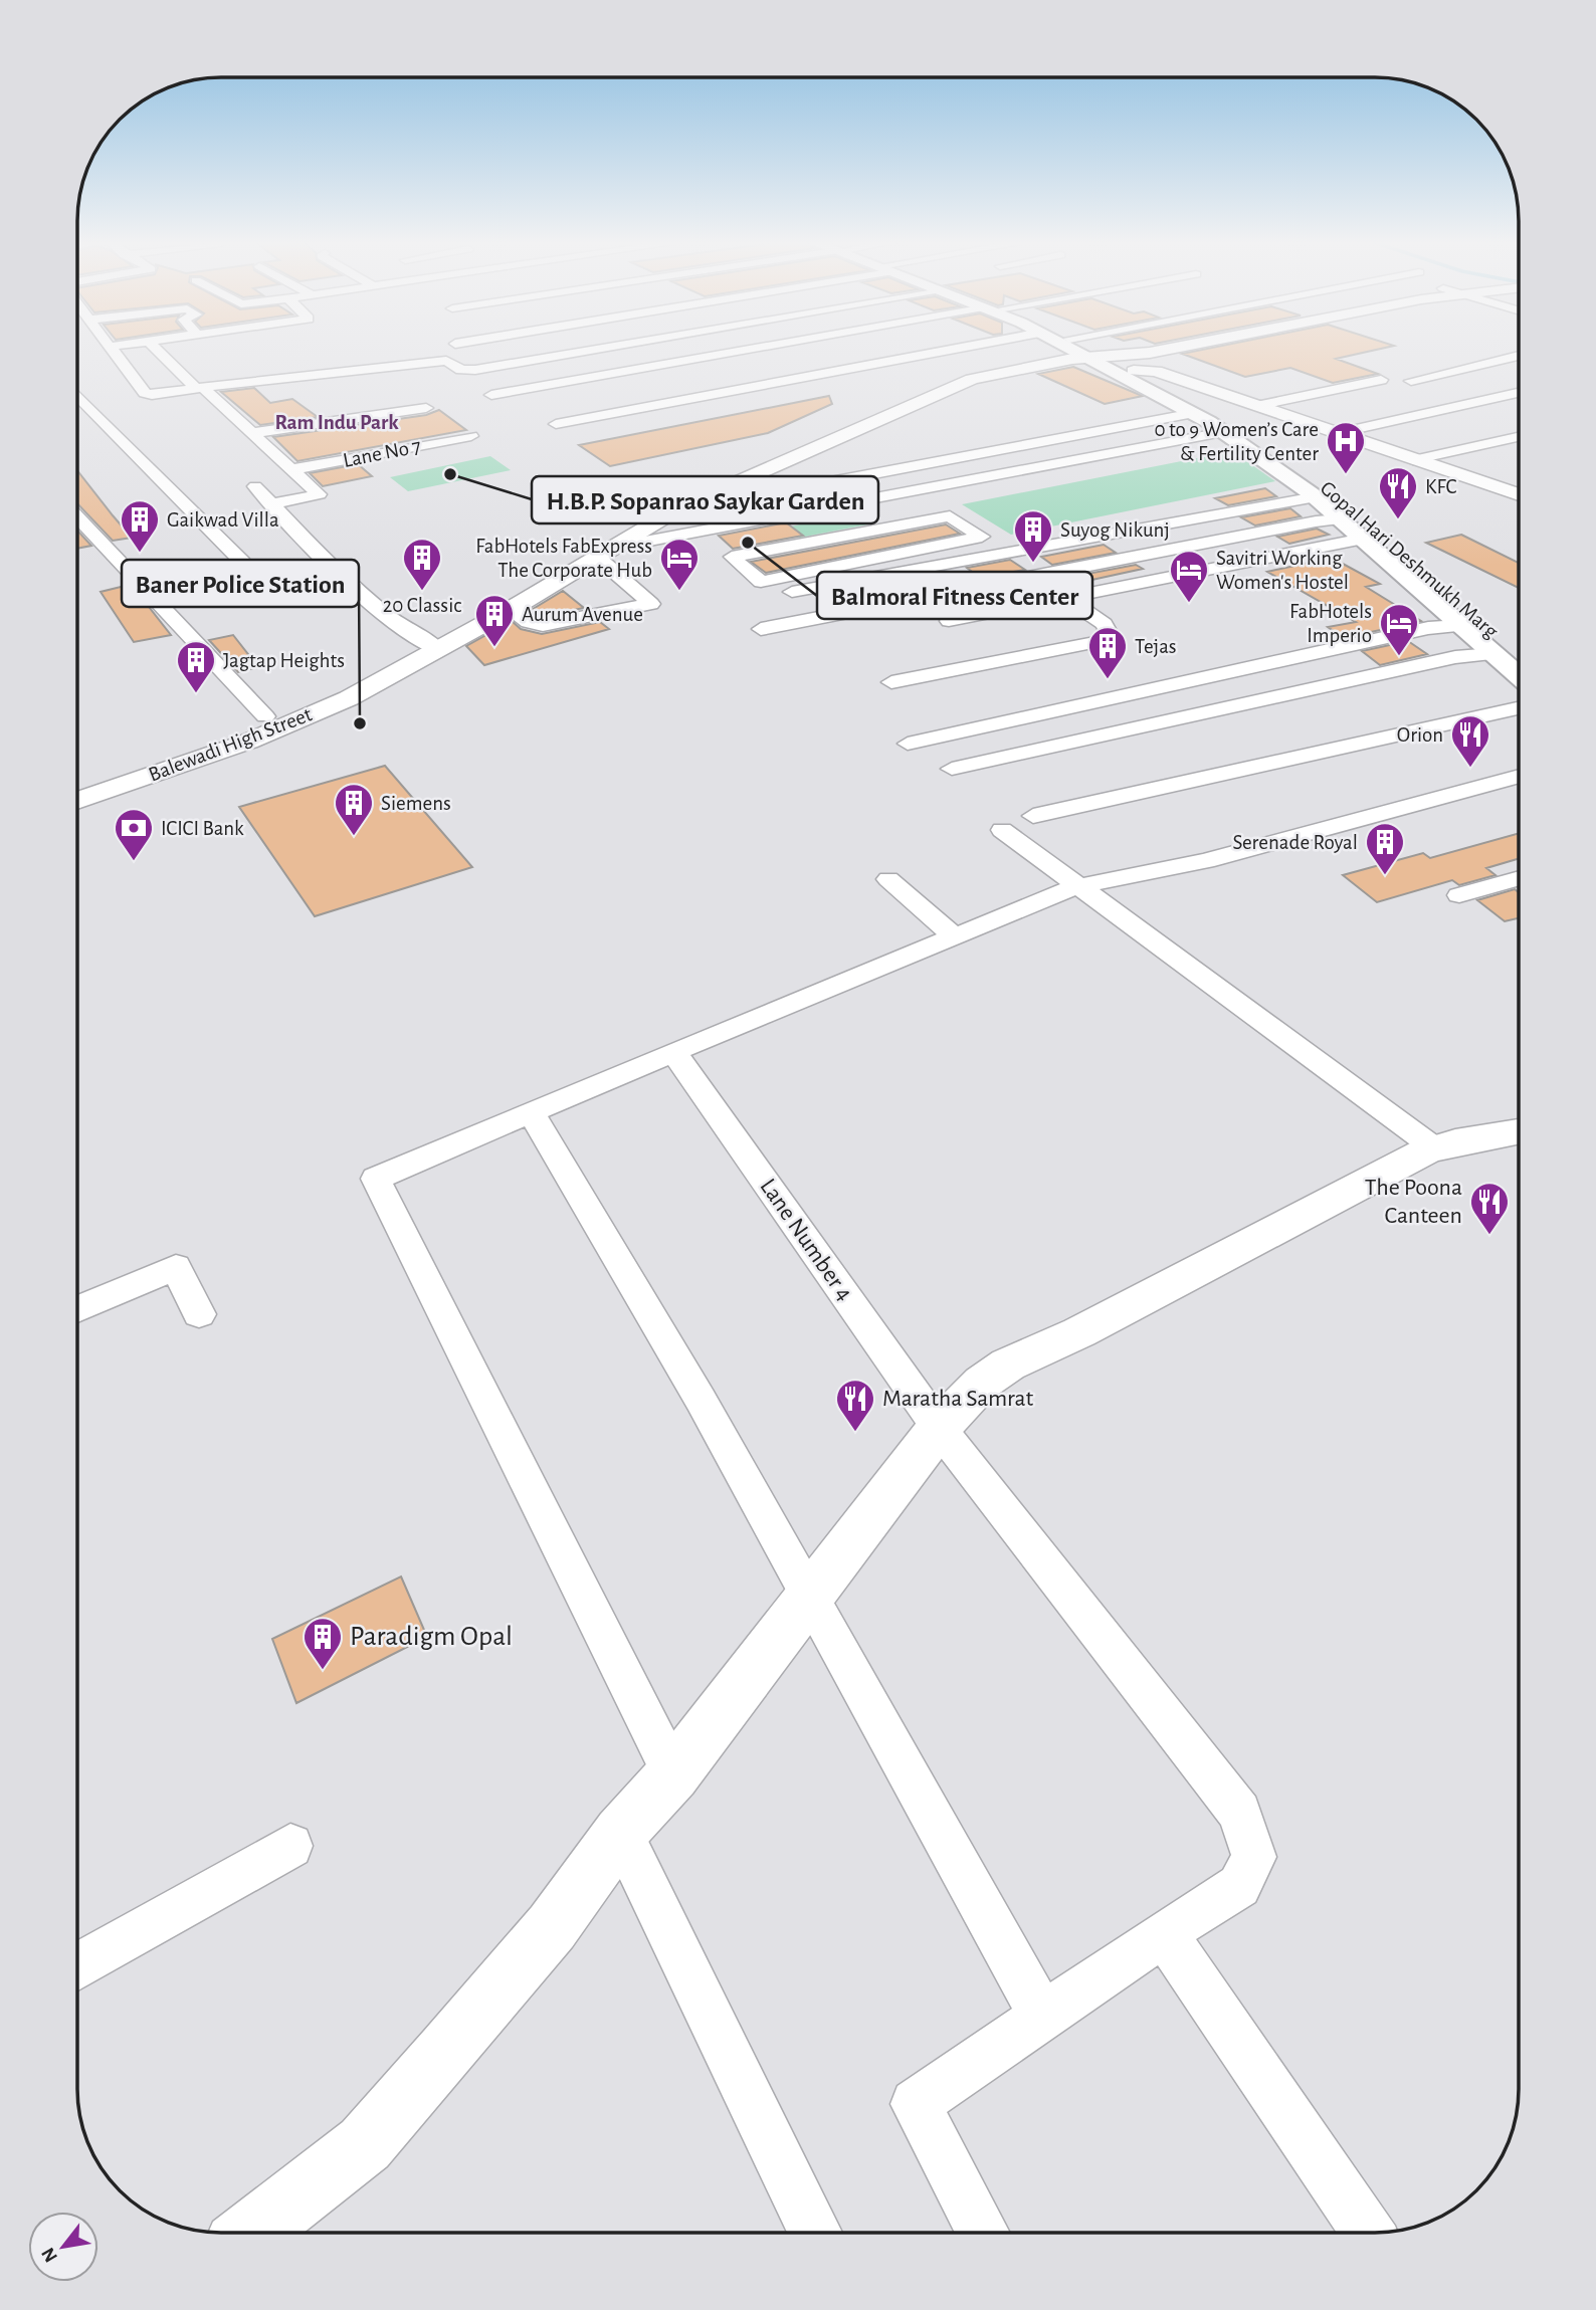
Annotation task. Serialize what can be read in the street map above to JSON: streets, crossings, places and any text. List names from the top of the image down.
{
  "streets": {
    "main road": ["Gopal Hari Deshmukh Marg"],
    "street": ["Lane No 7", "Balewadi High Street", "Lane Number 4"]
  },
  "crossings": [
    ["Gopal Hari Deshmukh Marg", "Balewadi High Street"]
  ],
  "districts": ["Ram Indu Park"],
  "places": {
    "other": ["H.B.P. Sopanrao Saykar Garden", "Balmoral Fitness Center", "Baner Police Station"],
    "hospital": ["0 to 9 Women’s Care & Fertility Center"],
    "restaurant": [
      "KFC",
      "Orion",
      "The Poona Canteen",
      "Maratha Samrat"
    ],
    "building": [
      "Gaikwad Villa",
      "Suyog Nikunj",
      "20 Classic",
      "Aurum Avenue",
      "Tejas",
      "Jagtap Heights",
      "Siemens",
      "Serenade Royal",
      "Paradigm Opal"
    ],
    "hotel": ["FabHotels FabExpress The Corporate Hub", "Savitri Working Women's Hostel", "FabHotels Imperio"],
    "bank": ["ICICI Bank"]
  },
  "north": "bottom left"
}
